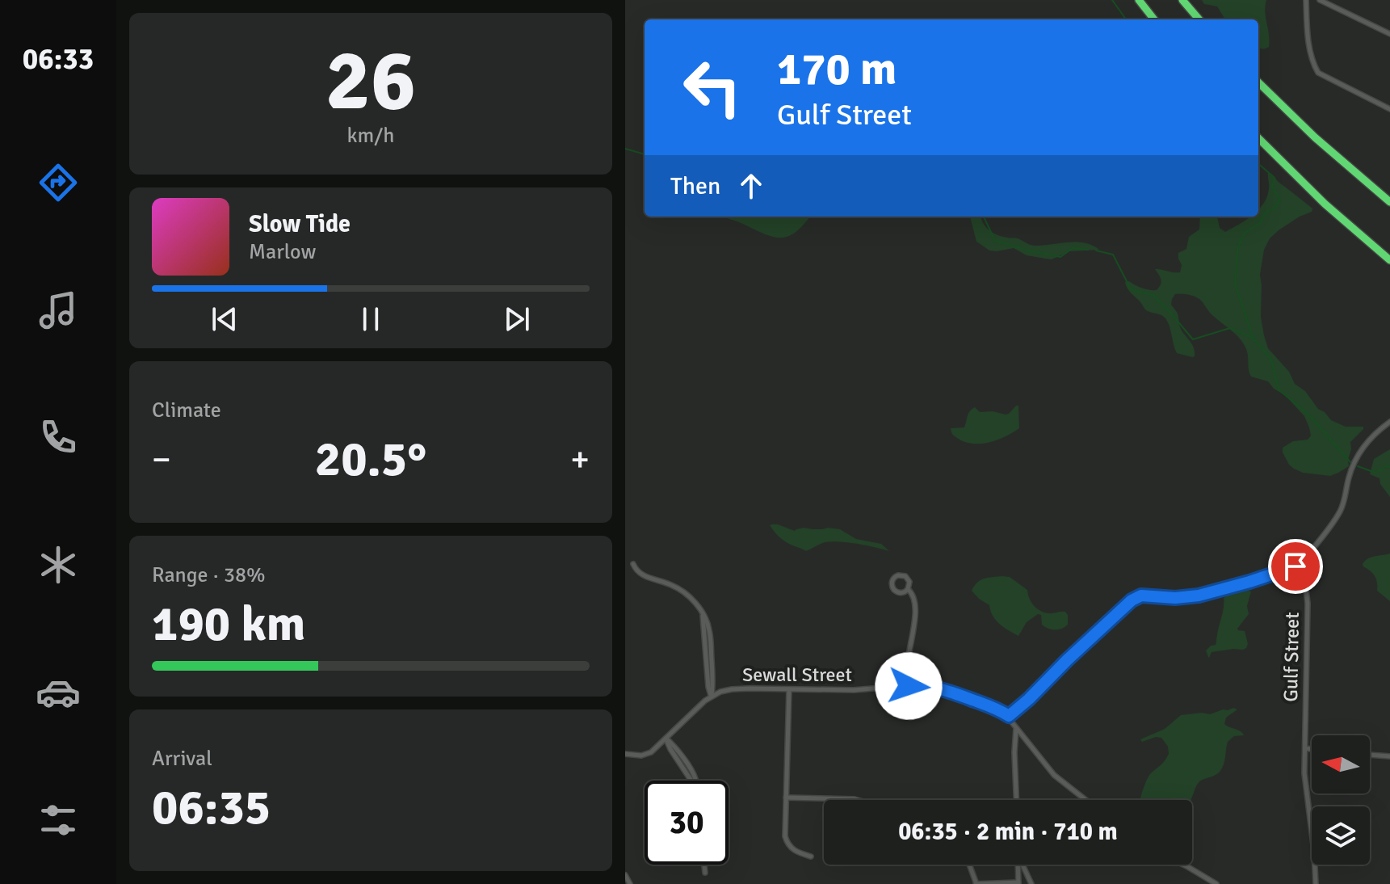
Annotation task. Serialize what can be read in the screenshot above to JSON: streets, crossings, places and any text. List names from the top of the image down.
{
  "streets": {
    "street": ["Gulf Street", "Sewall Street"]
  },
  "north": "left",
  "page": {
    "tabs": "06:33",
    "tile": [
      ["26", "km/h"],
      "Climate",
      ["Range · 38%", "190 km"],
      ["Arrival", "06:35"]
    ],
    "turn": ["170 m", "Gulf Street"],
    "then": "Then",
    "song": ["Slow Tide", "Marlow"],
    "heat": ["−", "20.5°", "+"],
    "limit": "30",
    "trip": "06:35 · 2 min · 710 m"
  }
}
